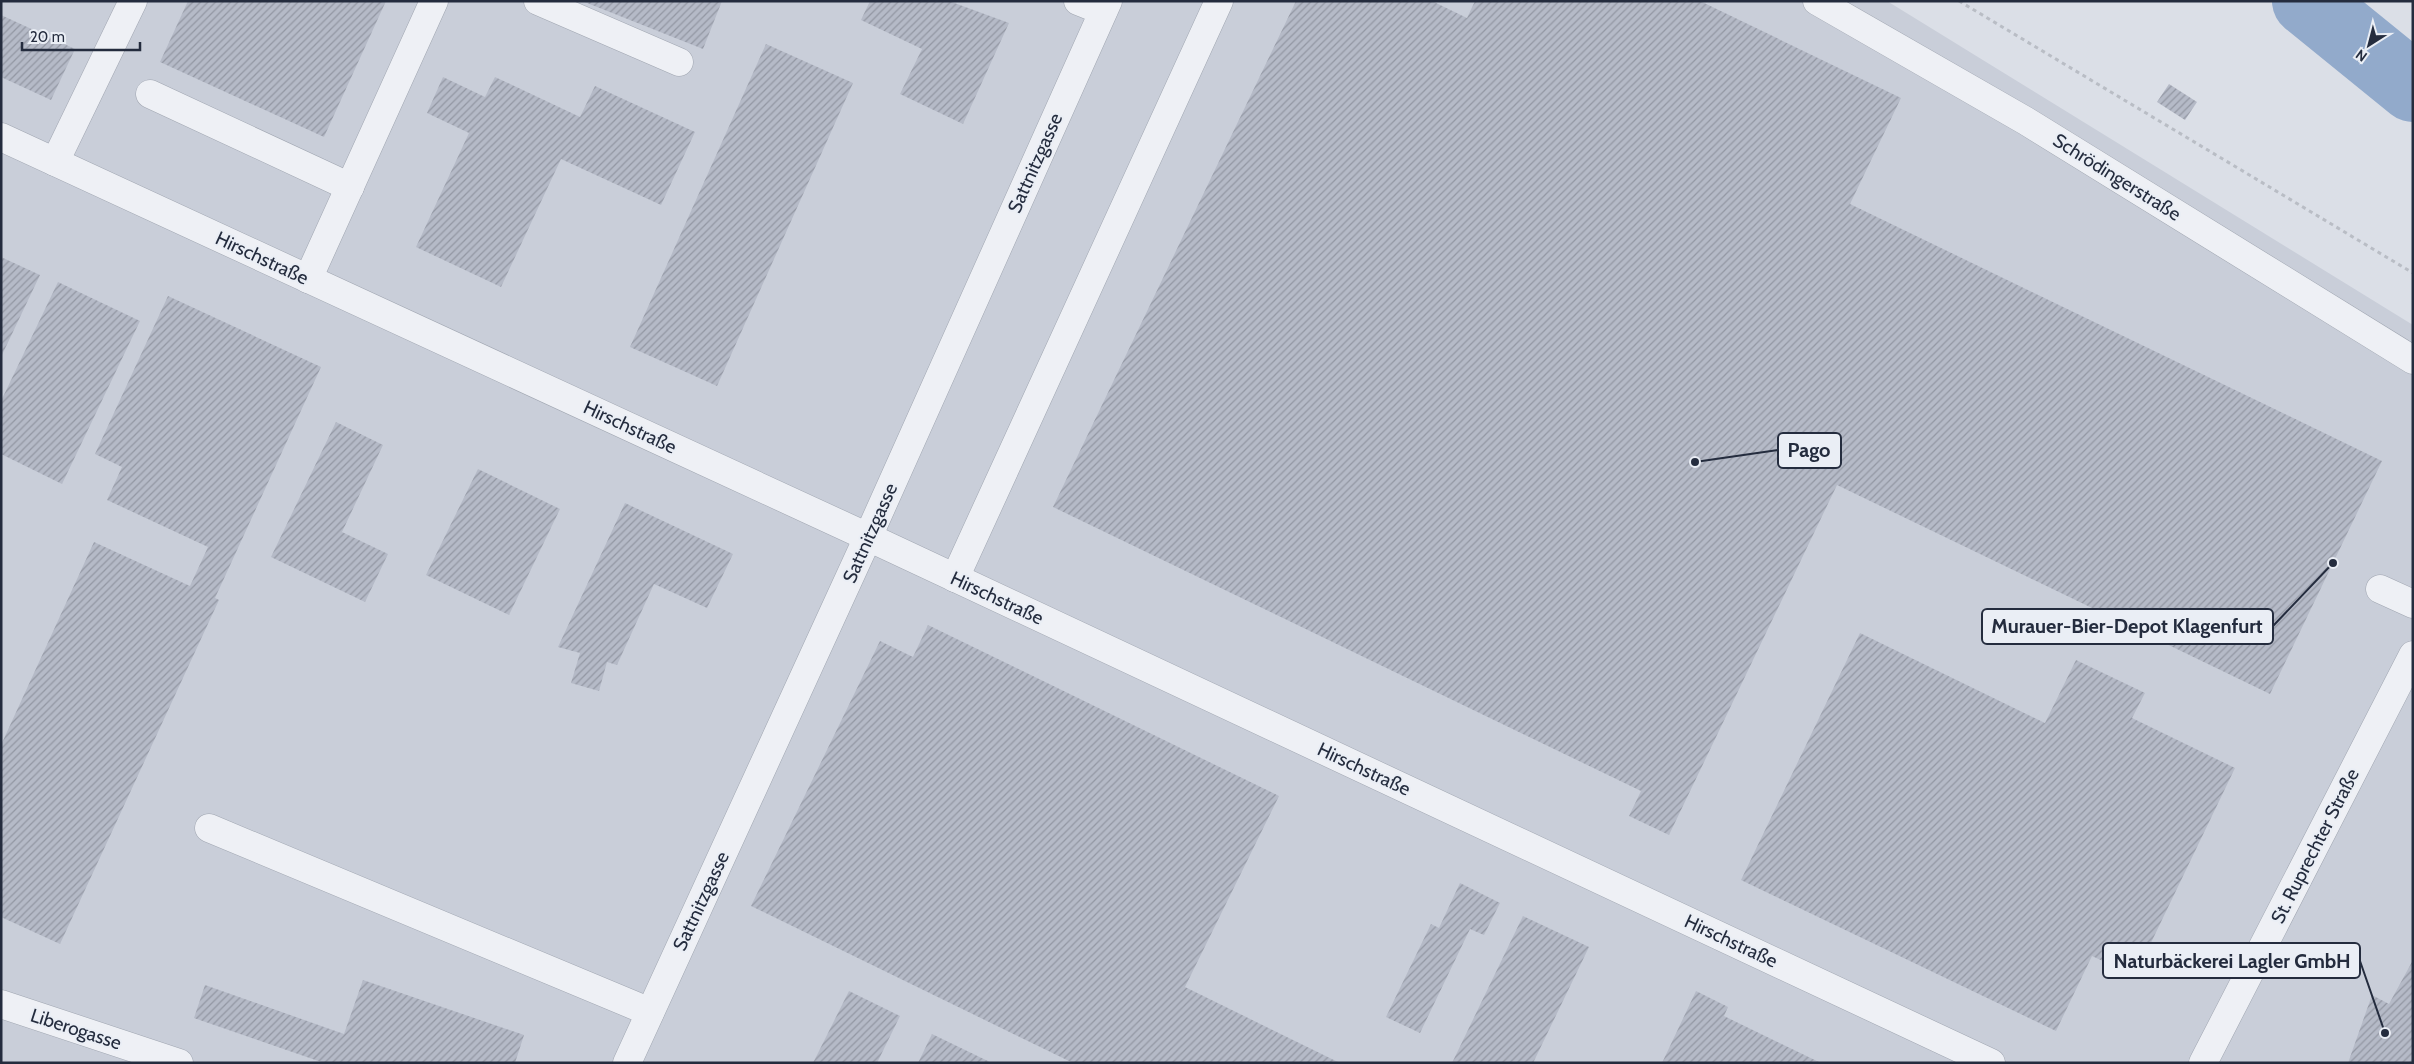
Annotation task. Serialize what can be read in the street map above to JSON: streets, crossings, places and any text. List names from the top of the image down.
{
  "streets": {
    "street": [
      "Sattnitzgasse",
      "Schrödingerstraße",
      "Hirschstraße",
      "St. Ruprechter Straße",
      "Liberogasse"
    ]
  },
  "crossings": [
    ["Sattnitzgasse", "Hirschstraße"]
  ],
  "places": ["Pago", "Murauer-Bier-Depot Klagenfurt", "Naturbäckerei Lagler GmbH"],
  "scale_bar": "20 m",
  "north": "bottom left"
}
